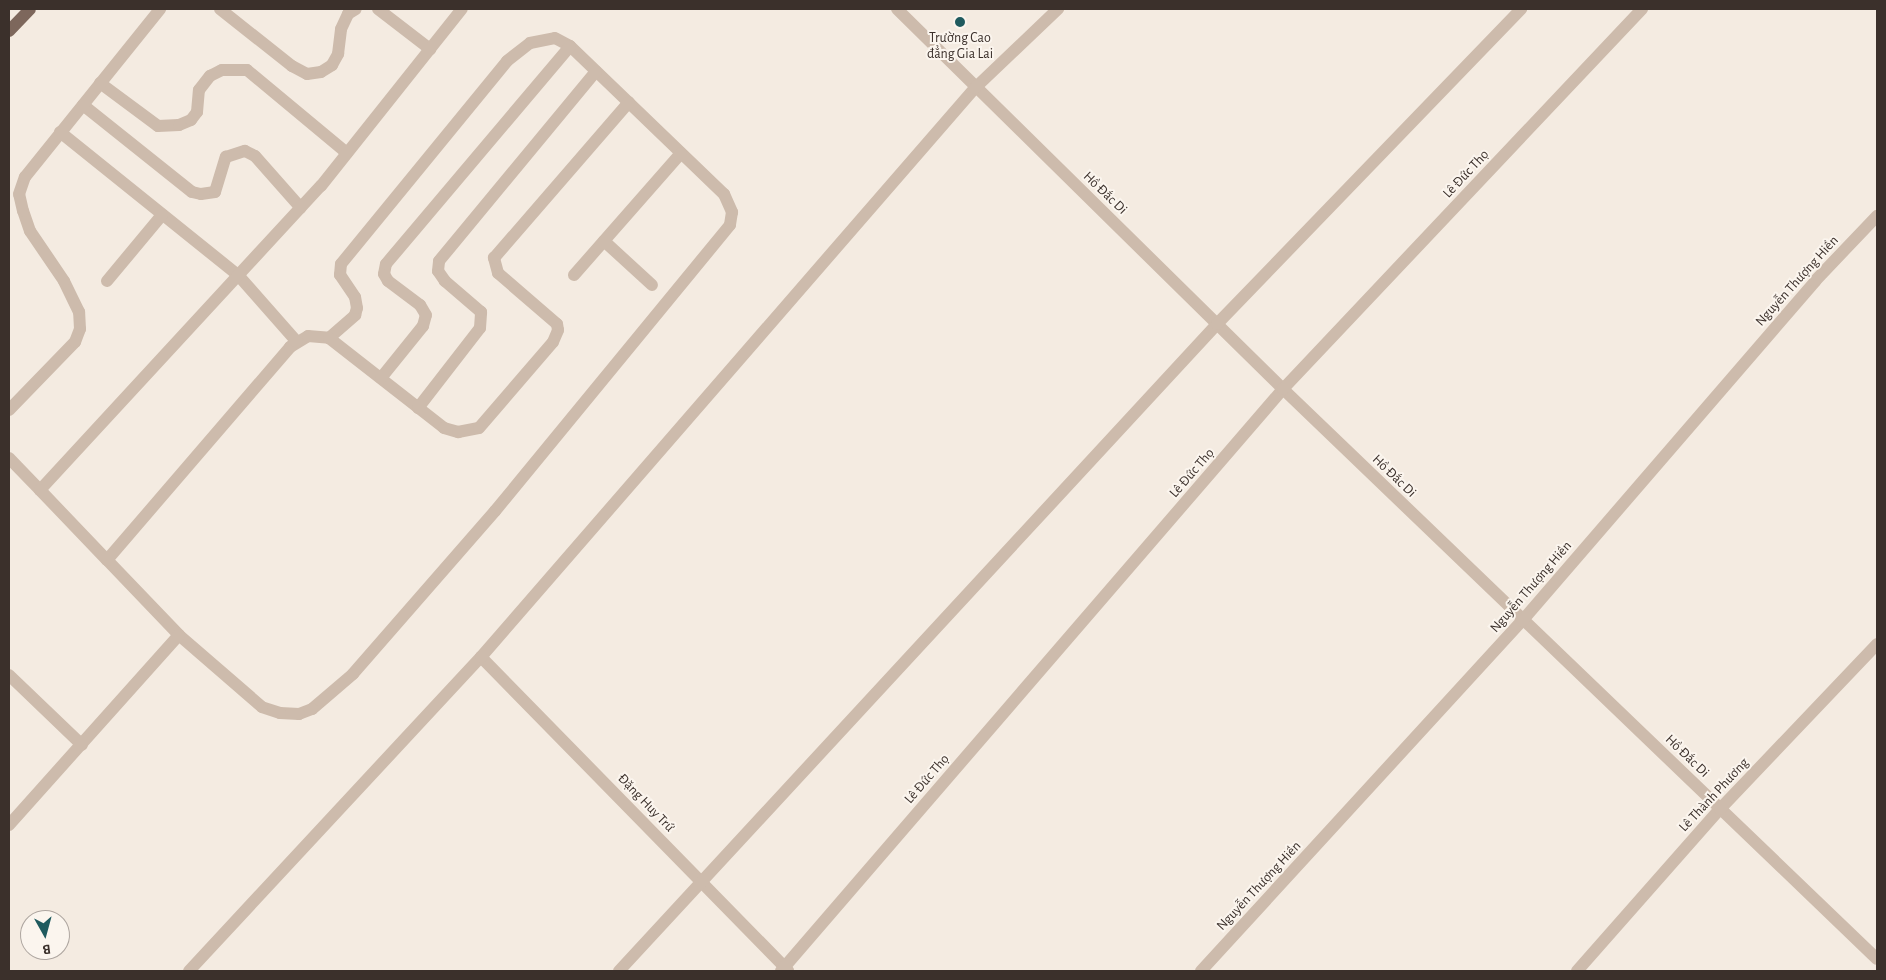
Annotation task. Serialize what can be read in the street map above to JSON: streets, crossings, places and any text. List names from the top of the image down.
{
  "streets": {
    "street": [
      "Lê Đức Thọ",
      "Hồ Đắc Di",
      "Nguyễn Thượng Hiền",
      "Lê Thành Phương",
      "Đặng Huy Trứ"
    ]
  },
  "crossings": [
    ["Lê Đức Thọ", "Hồ Đắc Di"],
    ["Lê Đức Thọ", "Đặng Huy Trứ"],
    ["Hồ Đắc Di", "Nguyễn Thượng Hiền"],
    ["Hồ Đắc Di", "Lê Thành Phương"]
  ],
  "places": ["Trường Cao đẳng Gia Lai"],
  "north": "bottom"
}
